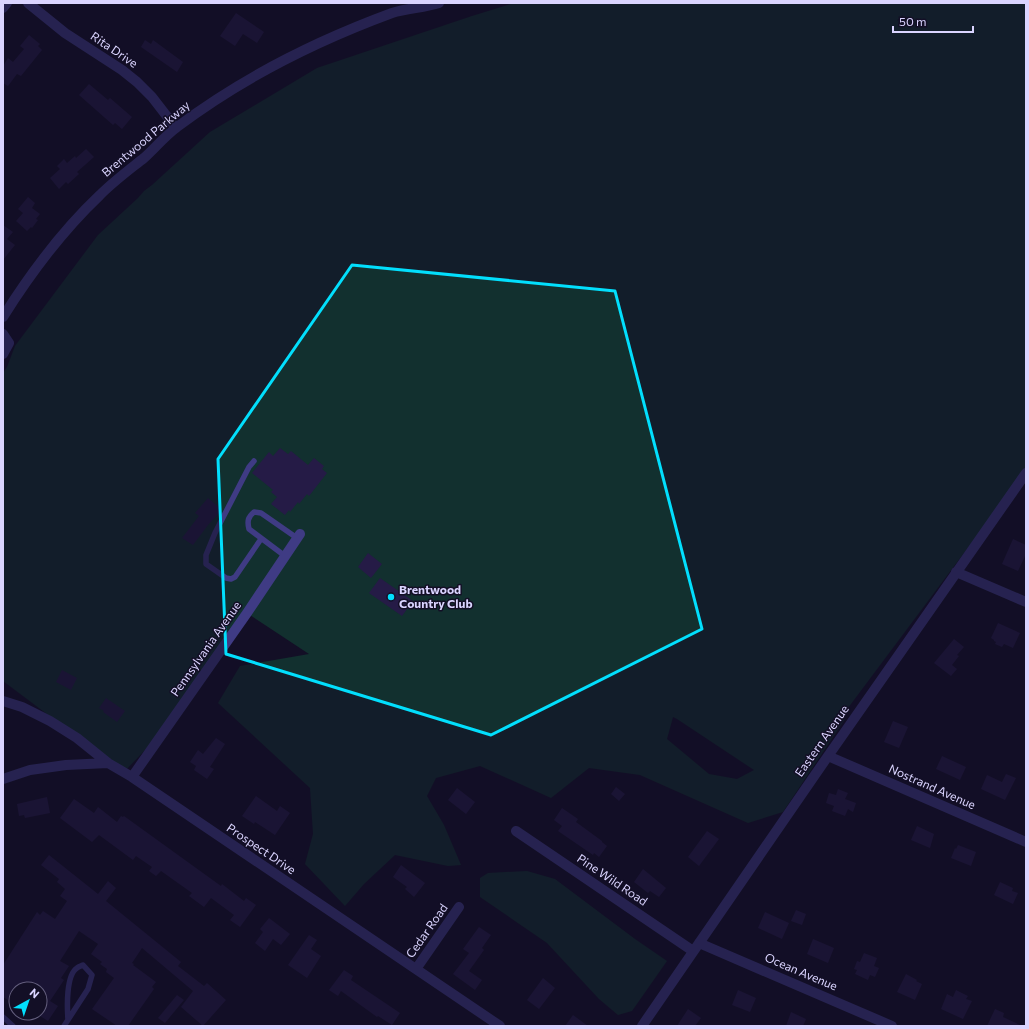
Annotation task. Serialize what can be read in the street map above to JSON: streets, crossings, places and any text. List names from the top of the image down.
{
  "streets": {
    "street": [
      "Rita Drive",
      "Brentwood Parkway",
      "Pennsylvania Avenue",
      "Eastern Avenue",
      "Nostrand Avenue",
      "Prospect Drive",
      "Pine Wild Road",
      "Cedar Road",
      "Ocean Avenue"
    ]
  },
  "crossings": [
    ["Rita Drive", "Brentwood Parkway"],
    ["Pennsylvania Avenue", "Prospect Drive"],
    ["Eastern Avenue", "Nostrand Avenue"],
    ["Eastern Avenue", "Pine Wild Road"],
    ["Eastern Avenue", "Ocean Avenue"],
    ["Prospect Drive", "Cedar Road"],
    ["Pine Wild Road", "Ocean Avenue"]
  ],
  "places": ["Brentwood Country Club"],
  "scale_bar": "50 m",
  "north": "top right"
}
